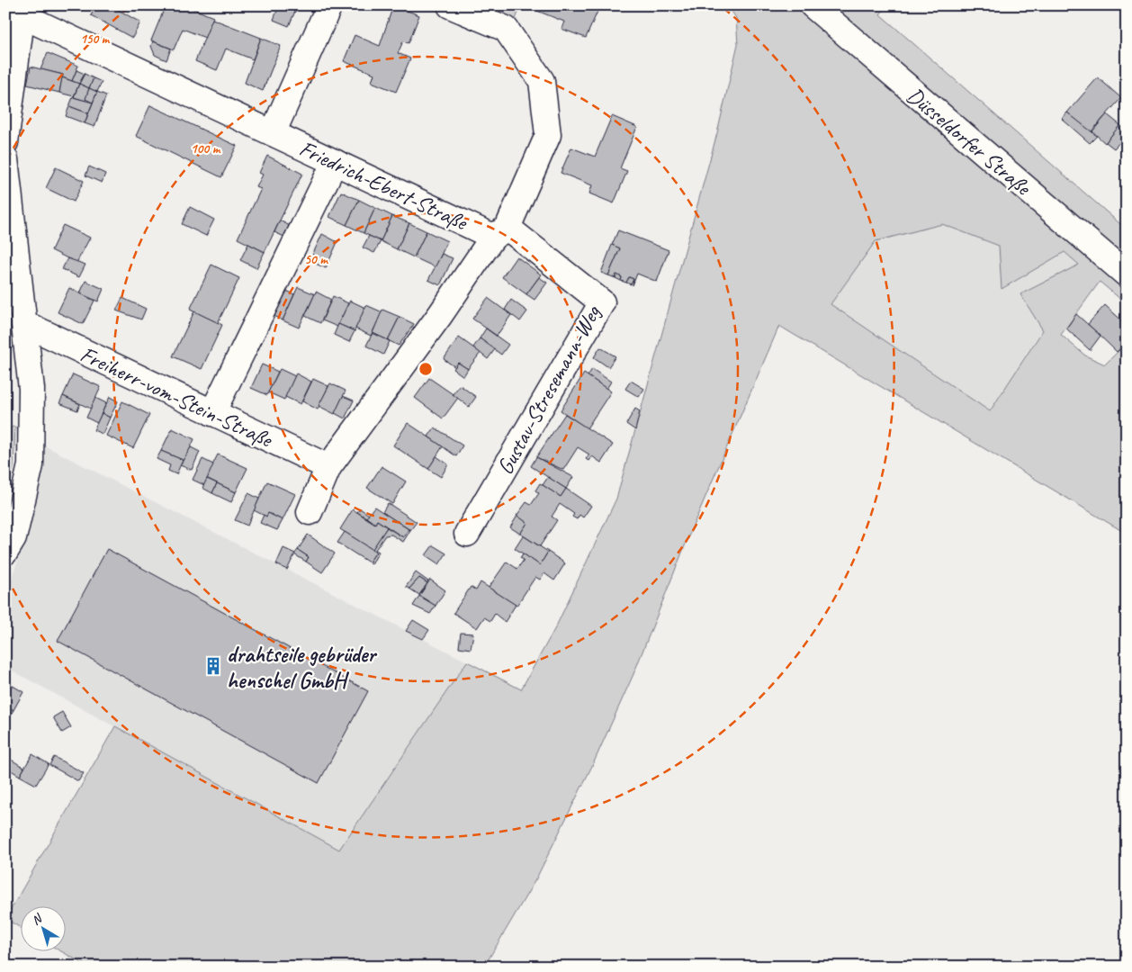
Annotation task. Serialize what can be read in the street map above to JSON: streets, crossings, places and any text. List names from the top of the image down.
{
  "streets": {
    "street": [
      "Düsseldorfer Straße",
      "Friedrich-Ebert-Straße",
      "Gustav-Stresemann-Weg",
      "Freiherr-vom-Stein-Straße"
    ]
  },
  "crossings": [
    ["Friedrich-Ebert-Straße", "Gustav-Stresemann-Weg"]
  ],
  "places": {
    "building": ["drahtseile gebrüder henschel GmbH"]
  },
  "north": "top left",
  "rings": ["150 m", "100 m", "50 m"]
}
